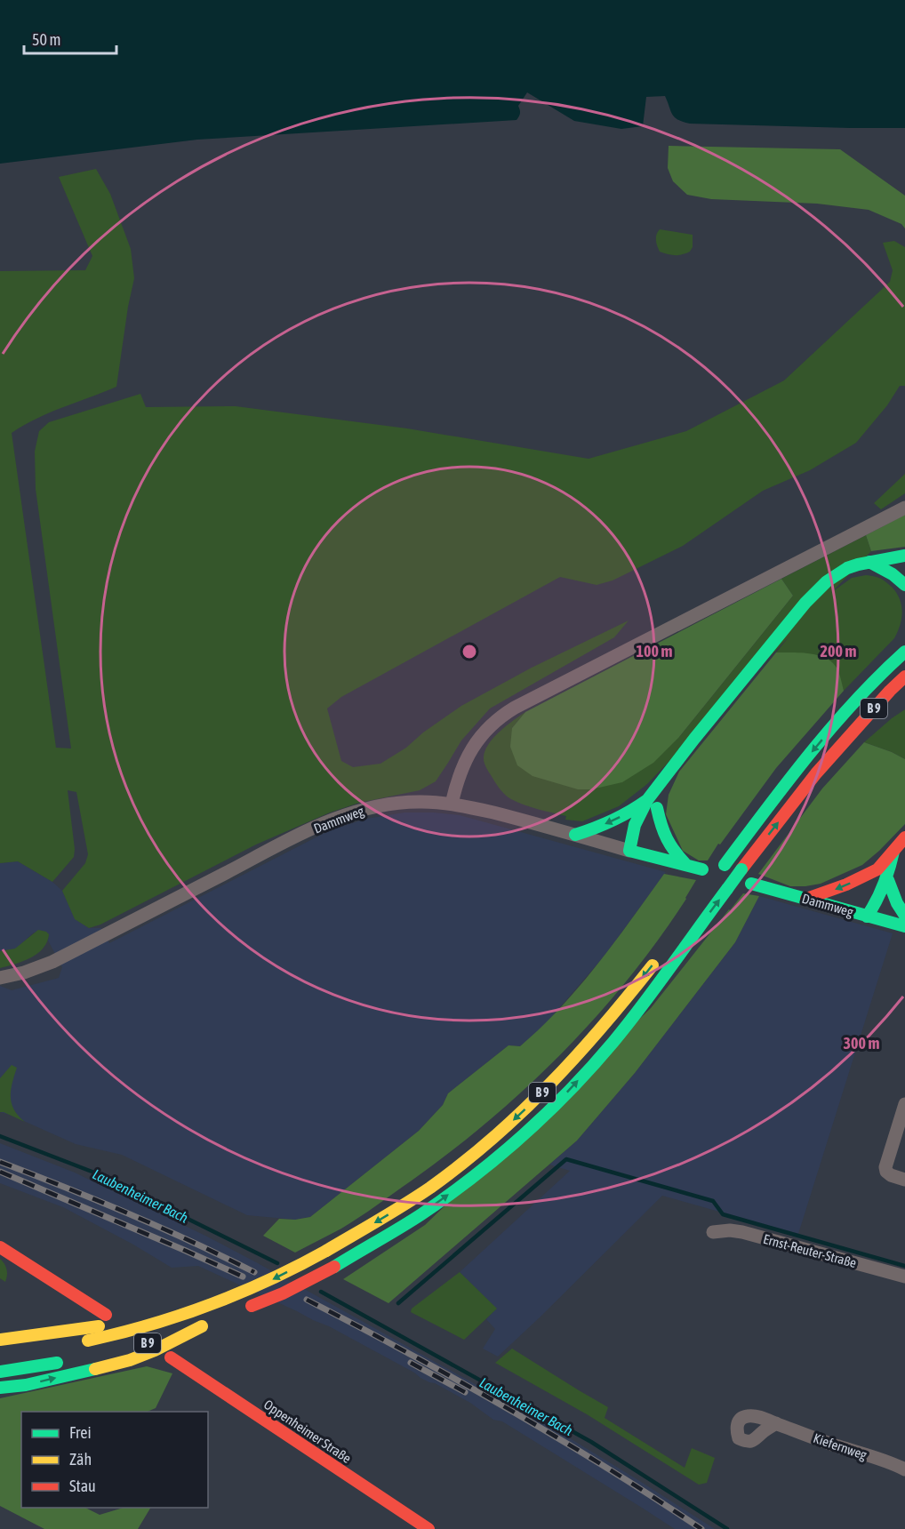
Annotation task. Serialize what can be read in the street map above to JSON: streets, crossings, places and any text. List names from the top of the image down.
{
  "streets": {
    "main road": ["B 9", "Dammweg", "Oppenheimer Straße"],
    "street": ["Ernst-Reuter-Straße", "Kiefernweg"]
  },
  "water": ["Laubenheimer Bach"],
  "legend": ["Frei", "Zäh", "Stau"],
  "scale_bar": "50 m",
  "rings": ["100 m", "200 m", "300 m"]
}
